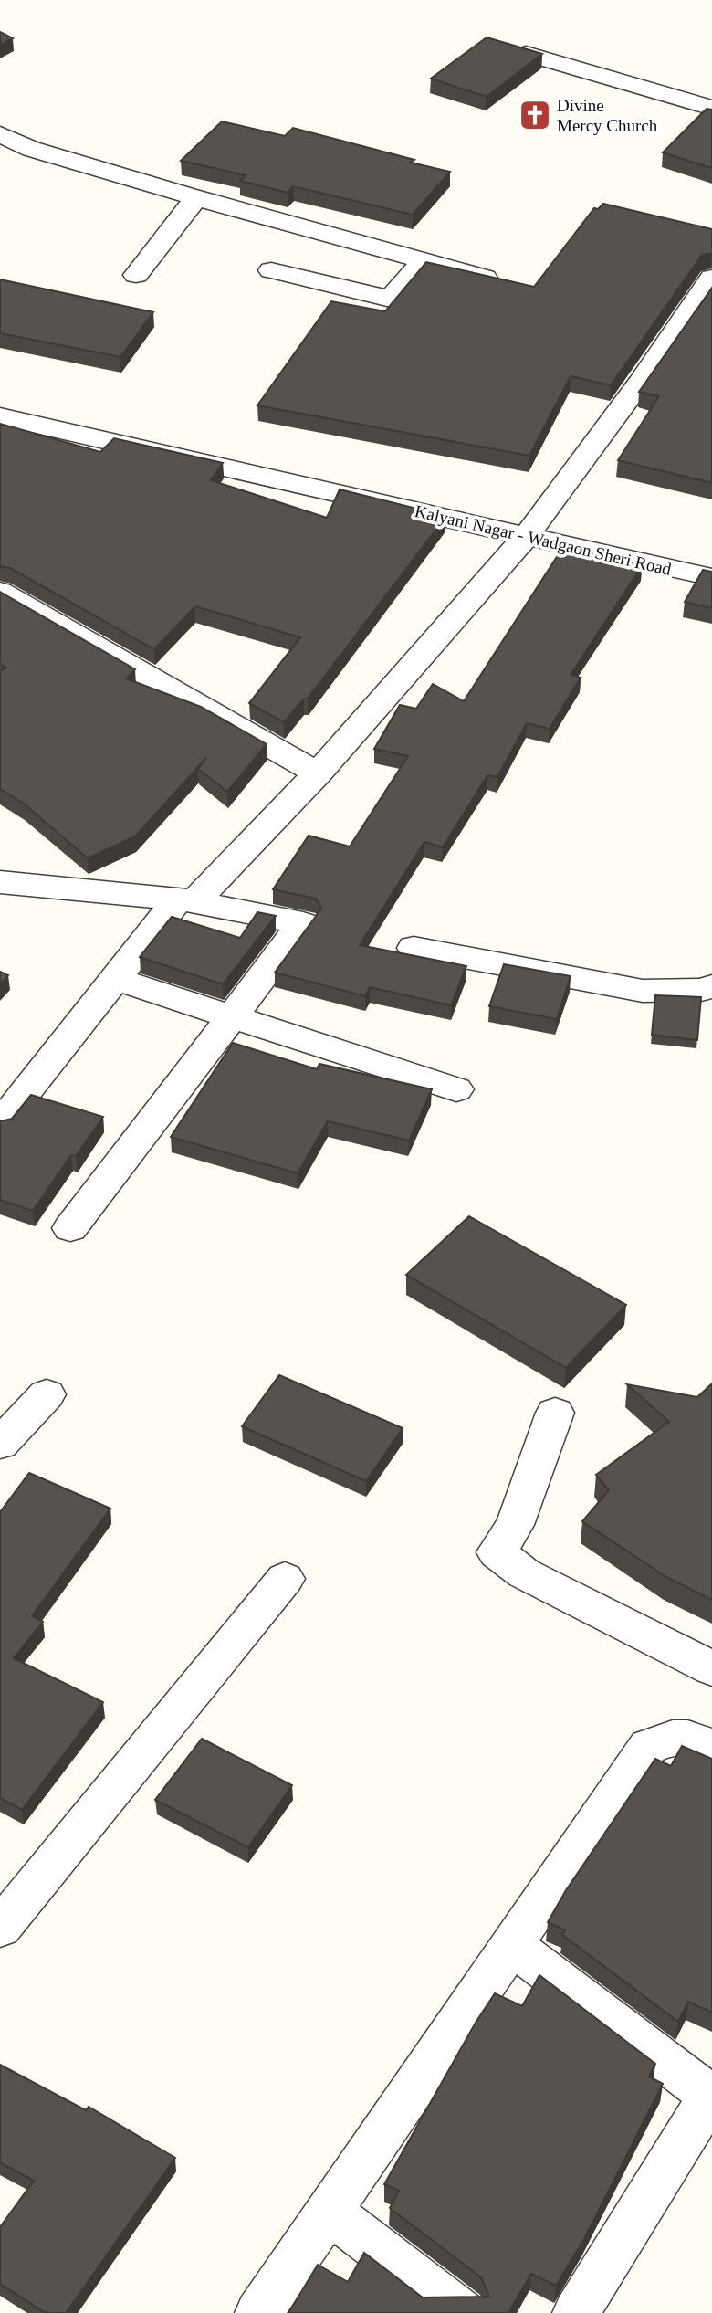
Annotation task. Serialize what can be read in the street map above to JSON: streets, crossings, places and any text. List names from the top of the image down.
{
  "streets": {
    "street": ["Kalyani Nagar - Wadgaon Sheri Road"]
  },
  "places": {
    "church": ["Divine Mercy Church"]
  }
}
